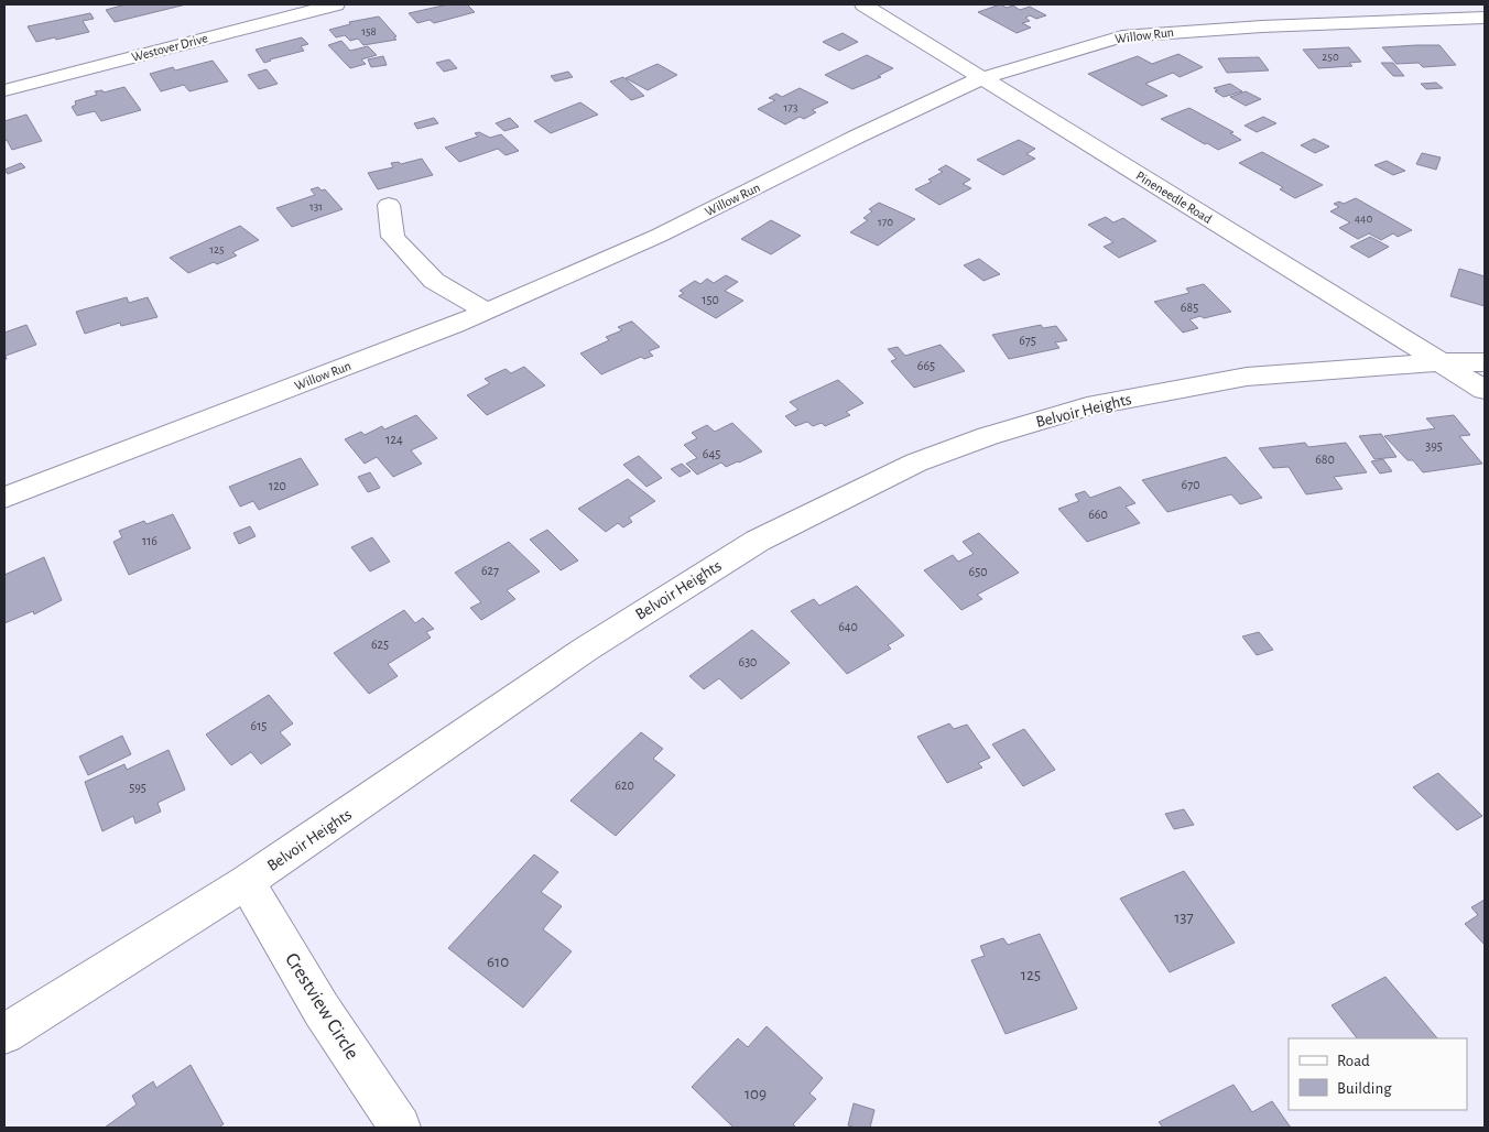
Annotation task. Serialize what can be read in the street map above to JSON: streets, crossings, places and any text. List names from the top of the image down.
{
  "streets": {
    "street": [
      "Willow Run",
      "Westover Drive",
      "Pineneedle Road",
      "Belvoir Heights",
      "Crestview Circle"
    ]
  },
  "crossings": [
    ["Willow Run", "Pineneedle Road"],
    ["Pineneedle Road", "Belvoir Heights"],
    ["Belvoir Heights", "Crestview Circle"]
  ],
  "house_numbers": [
    "158",
    "250",
    "173",
    "131",
    "440",
    "170",
    "125",
    "150",
    "685",
    "675",
    "665",
    "124",
    "395",
    "645",
    "680",
    "670",
    "120",
    "660",
    "116",
    "627",
    "650",
    "640",
    "625",
    "630",
    "615",
    "620",
    "595",
    "137",
    "610",
    "125",
    "109"
  ],
  "legend": ["Road", "Building"]
}
